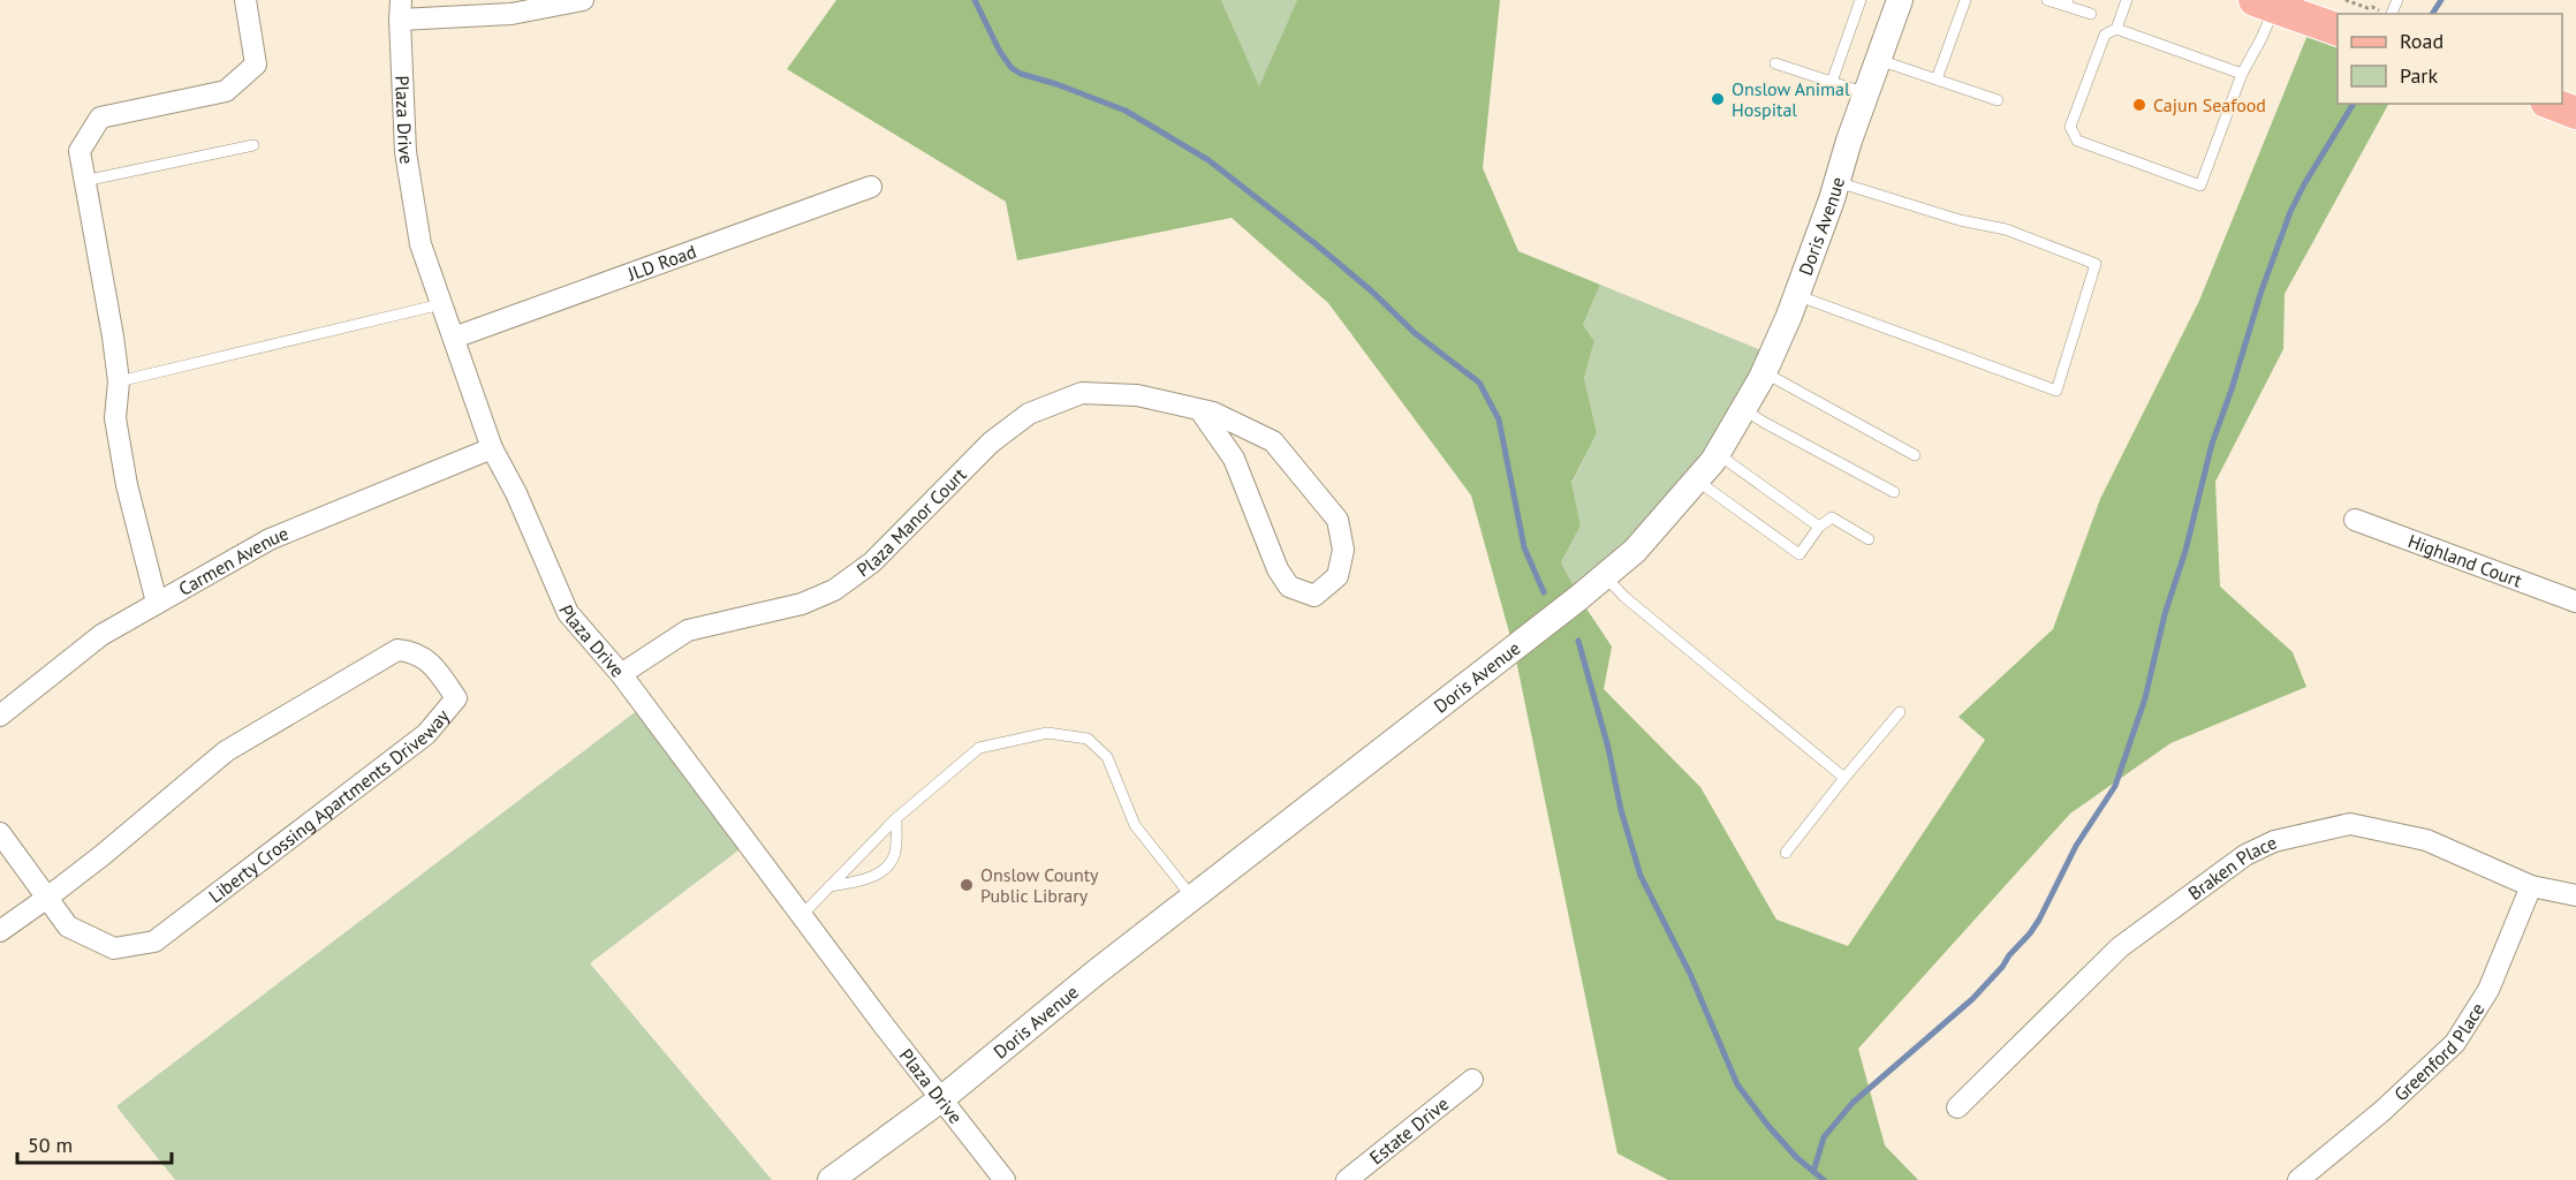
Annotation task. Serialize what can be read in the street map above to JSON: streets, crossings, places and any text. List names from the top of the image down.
{
  "streets": {
    "street": [
      "Plaza Drive",
      "Doris Avenue",
      "JLD Road",
      "Plaza Manor Court",
      "Carmen Avenue",
      "Highland Court",
      "Liberty Crossing Apartments Driveway",
      "Braken Place",
      "Greenford Place",
      "Estate Drive"
    ]
  },
  "crossings": [
    ["Plaza Drive", "Doris Avenue"],
    ["Plaza Drive", "JLD Road"],
    ["Plaza Drive", "Plaza Manor Court"],
    ["Plaza Drive", "Carmen Avenue"],
    ["Braken Place", "Greenford Place"]
  ],
  "places": ["Onslow Animal Hospital", "Cajun Seafood", "Onslow County Public Library"],
  "legend": ["Road", "Park"],
  "scale_bar": "50 m"
}
